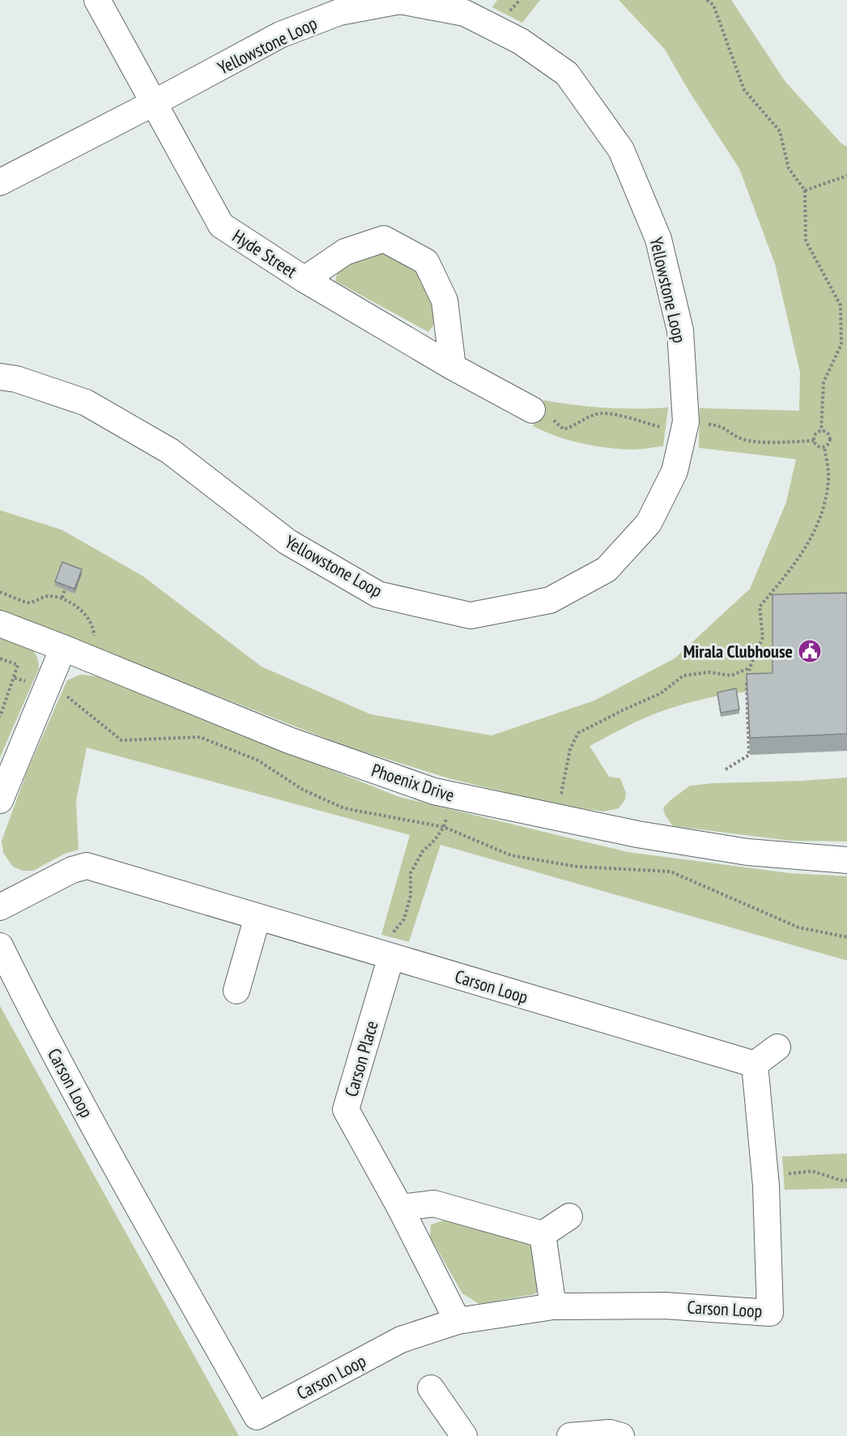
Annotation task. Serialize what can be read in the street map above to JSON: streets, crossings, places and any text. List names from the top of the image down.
{
  "streets": {
    "street": [
      "Yellowstone Loop",
      "Hyde Street",
      "Phoenix Drive",
      "Carson Loop",
      "Carson Place"
    ]
  },
  "crossings": [
    ["Yellowstone Loop", "Hyde Street"],
    ["Carson Loop", "Carson Place"]
  ],
  "places": {
    "public building": ["Mirala Clubhouse"]
  }
}
